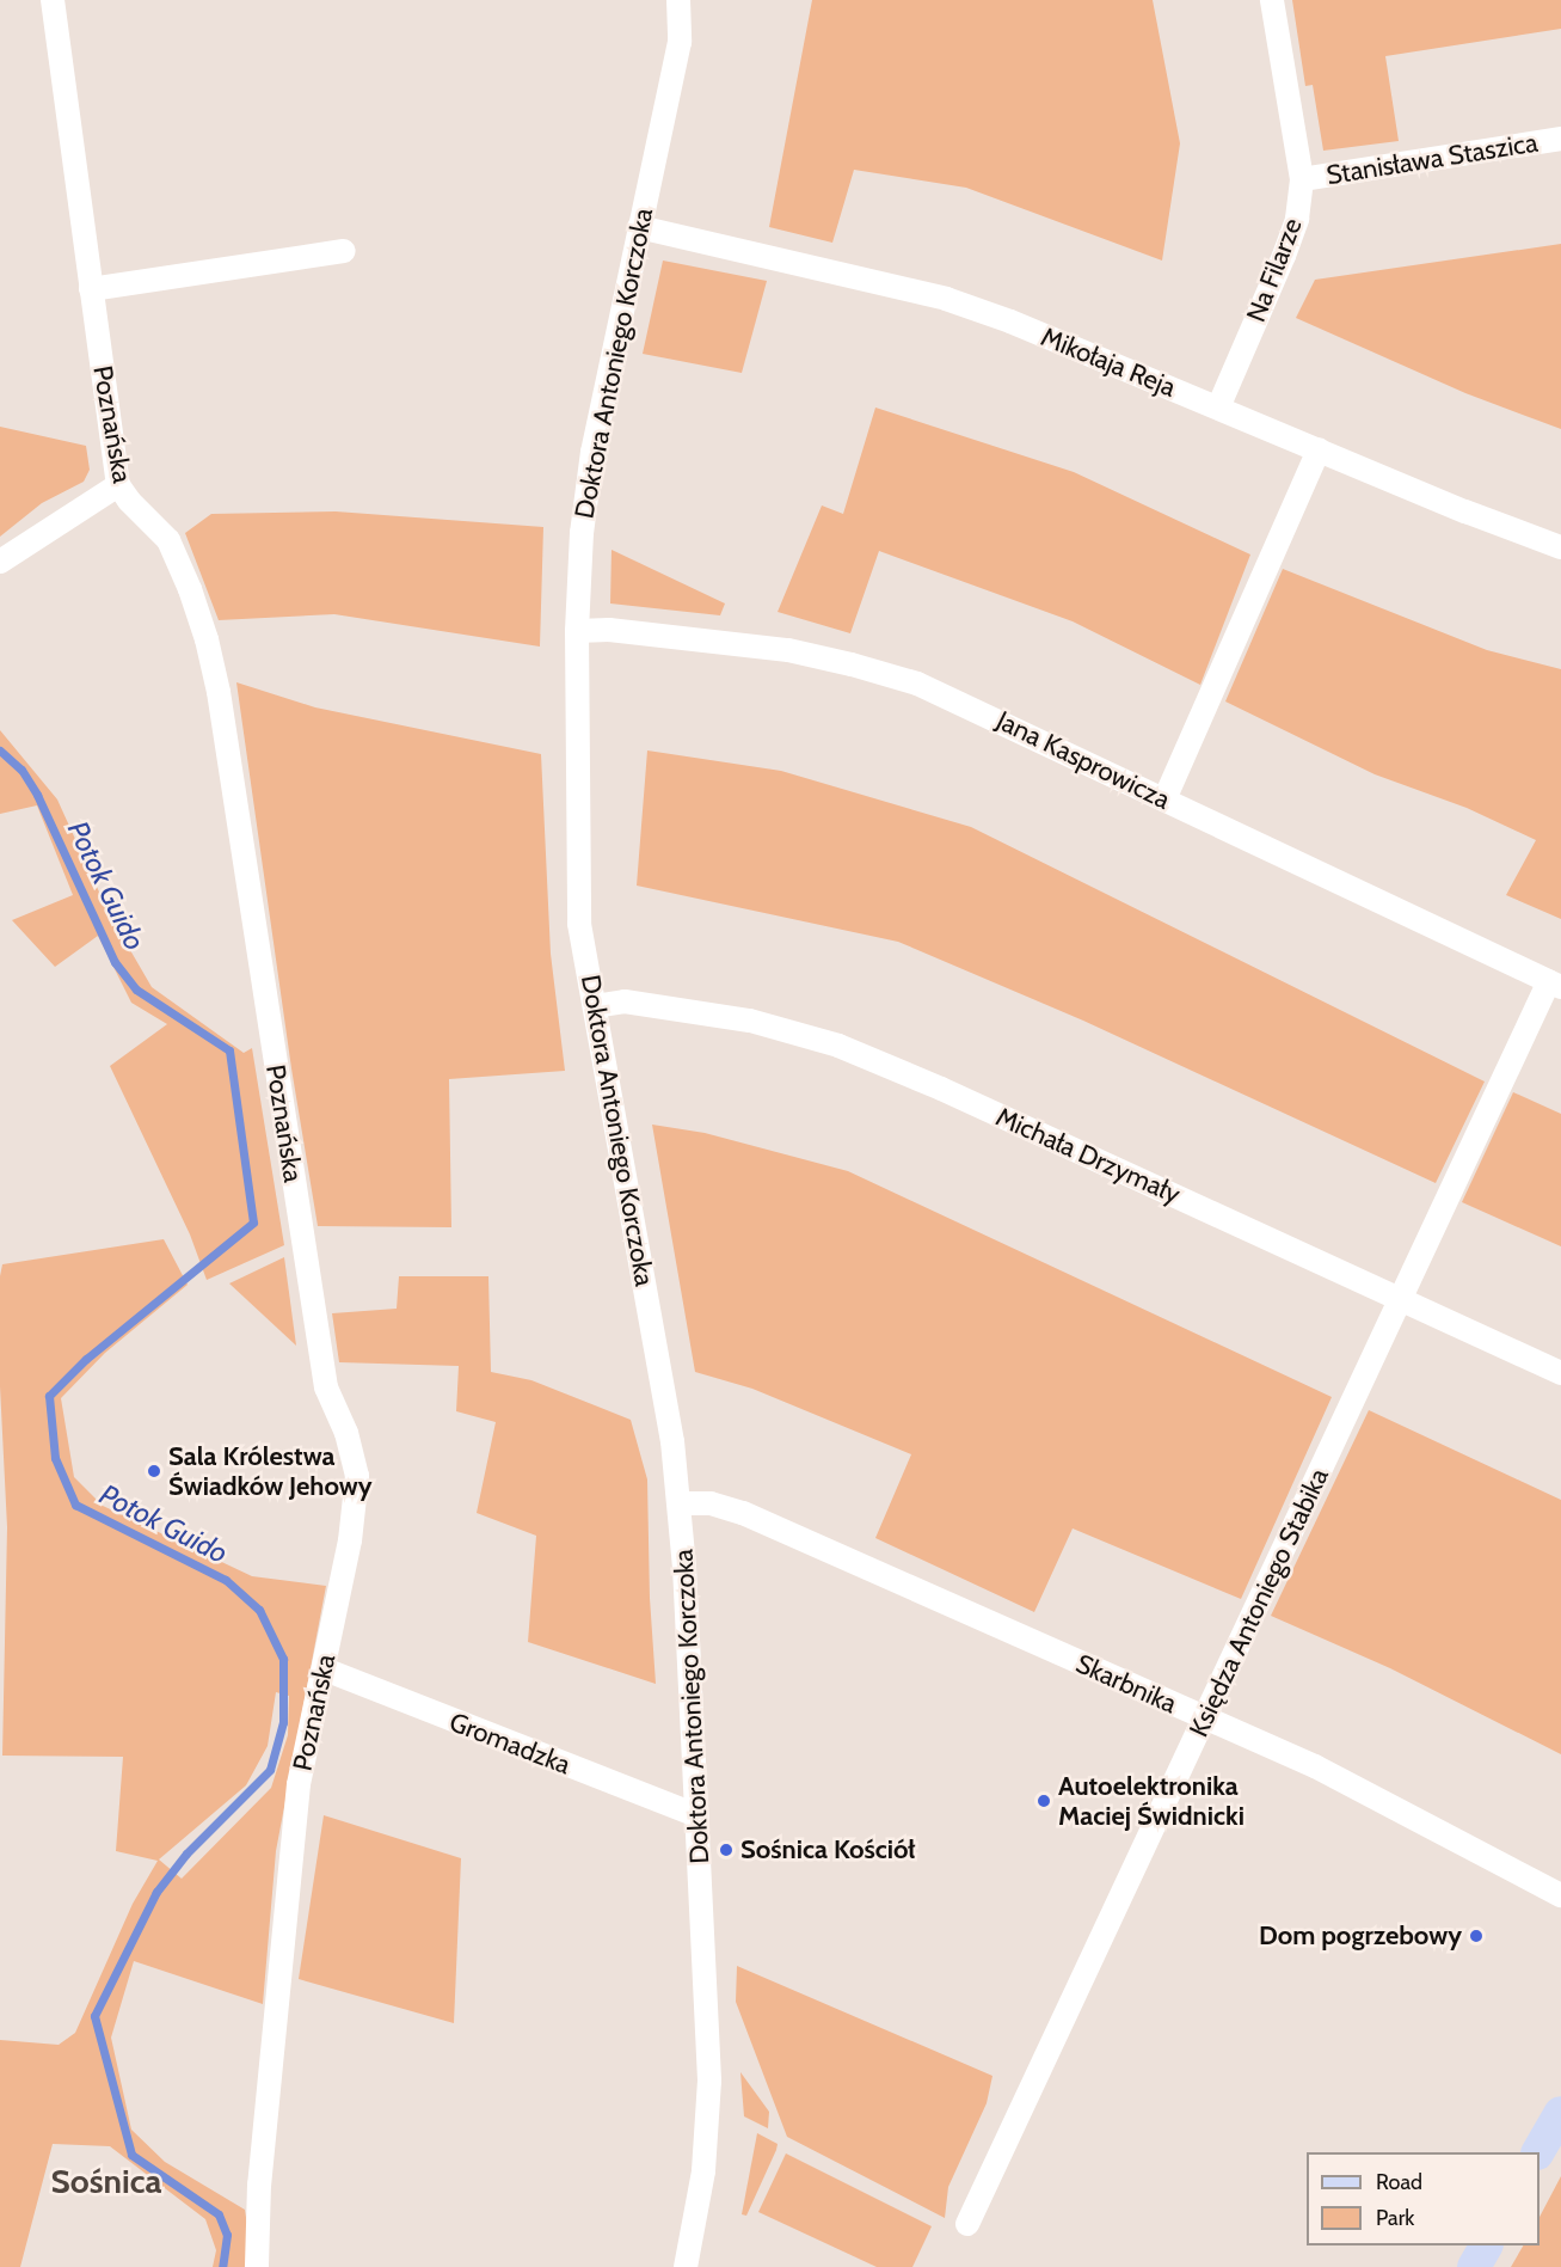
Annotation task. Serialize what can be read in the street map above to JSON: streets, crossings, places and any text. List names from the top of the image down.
{
  "streets": {
    "street": [
      "Stanisława Staszica",
      "Na Filarze",
      "Mikołaja Reja",
      "Doktora Antoniego Korczoka",
      "Poznańska",
      "Jana Kasprowicza",
      "Michała Drzymały",
      "Księdza Antoniego Stabika",
      "Skarbnika",
      "Gromadzka"
    ]
  },
  "crossings": [
    ["Stanisława Staszica", "Na Filarze"],
    ["Na Filarze", "Mikołaja Reja"],
    ["Mikołaja Reja", "Doktora Antoniego Korczoka"],
    ["Doktora Antoniego Korczoka", "Jana Kasprowicza"],
    ["Doktora Antoniego Korczoka", "Michała Drzymały"],
    ["Doktora Antoniego Korczoka", "Skarbnika"],
    ["Doktora Antoniego Korczoka", "Gromadzka"],
    ["Poznańska", "Gromadzka"],
    ["Jana Kasprowicza", "Księdza Antoniego Stabika"],
    ["Michała Drzymały", "Księdza Antoniego Stabika"],
    ["Księdza Antoniego Stabika", "Skarbnika"]
  ],
  "districts": ["Sośnica"],
  "water": ["Potok Guido"],
  "places": [
    "Sala Królestwa Świadków Jehowy",
    "Autoelektronika Maciej Świdnicki",
    "Sośnica Kościół",
    "Dom pogrzebowy"
  ],
  "legend": ["Road", "Park"]
}
